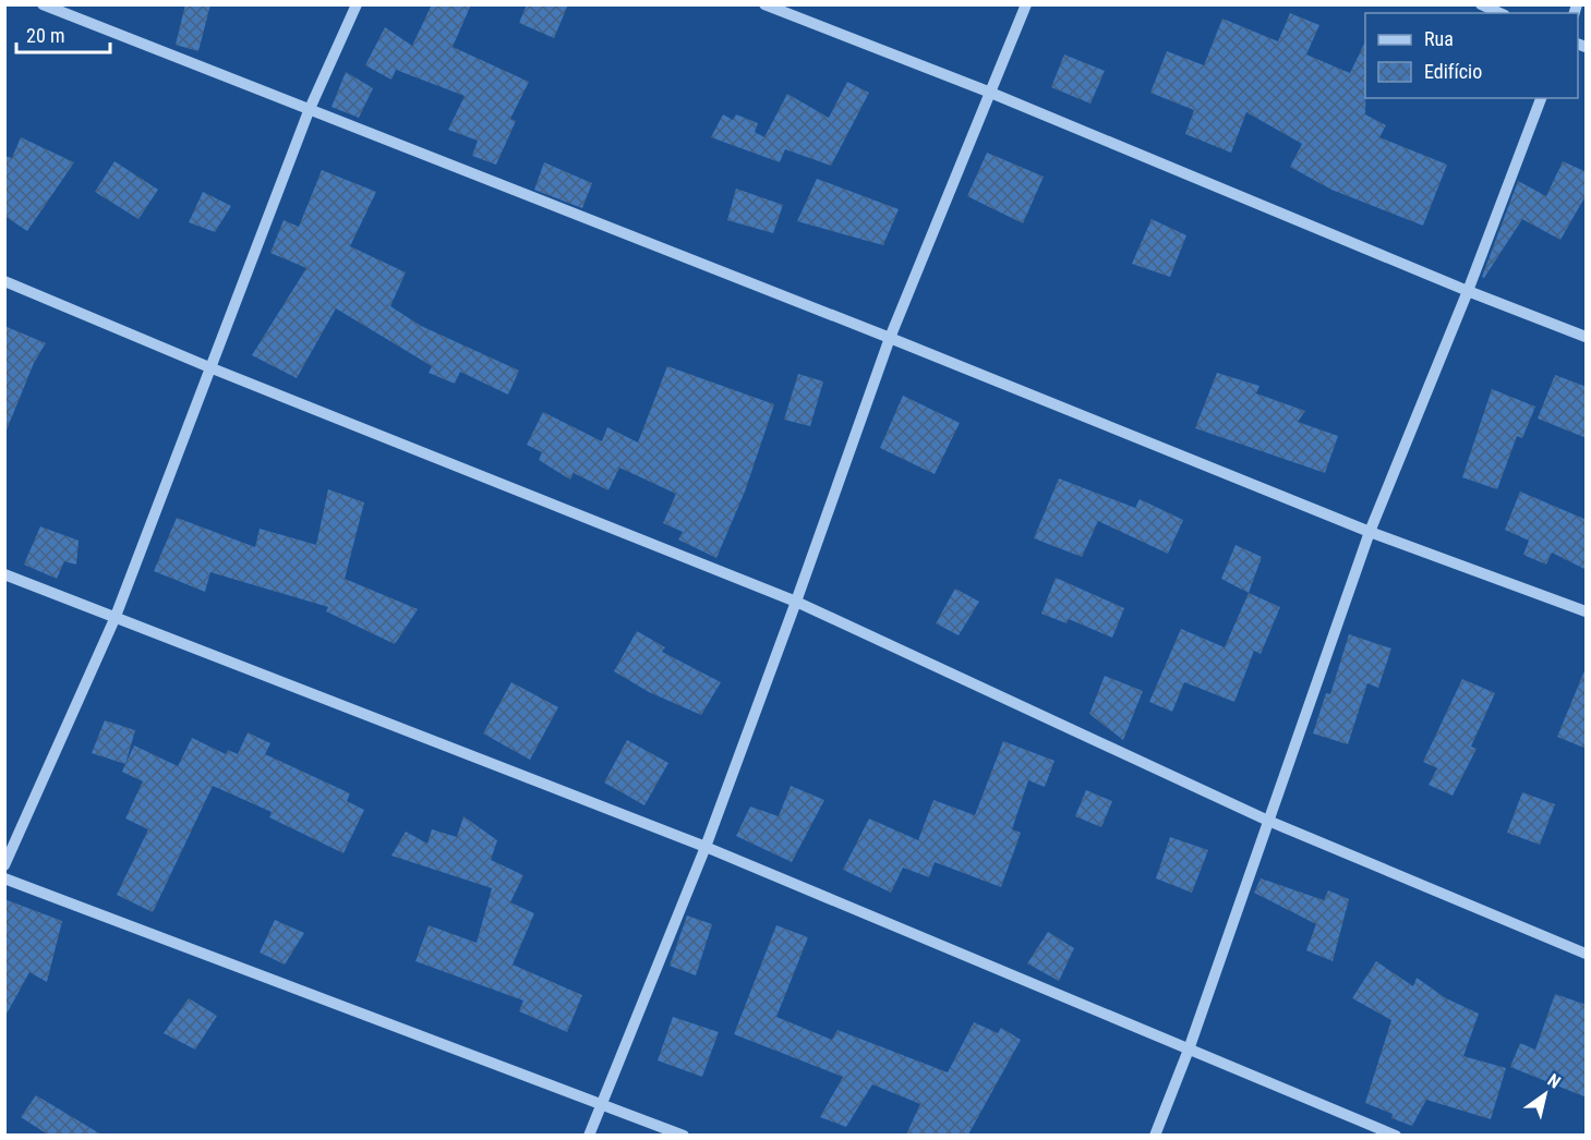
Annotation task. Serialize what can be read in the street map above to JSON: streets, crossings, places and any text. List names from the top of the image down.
{
  "legend": ["Rua", "Edifício"],
  "scale_bar": "20 m",
  "north": "top right"
}
